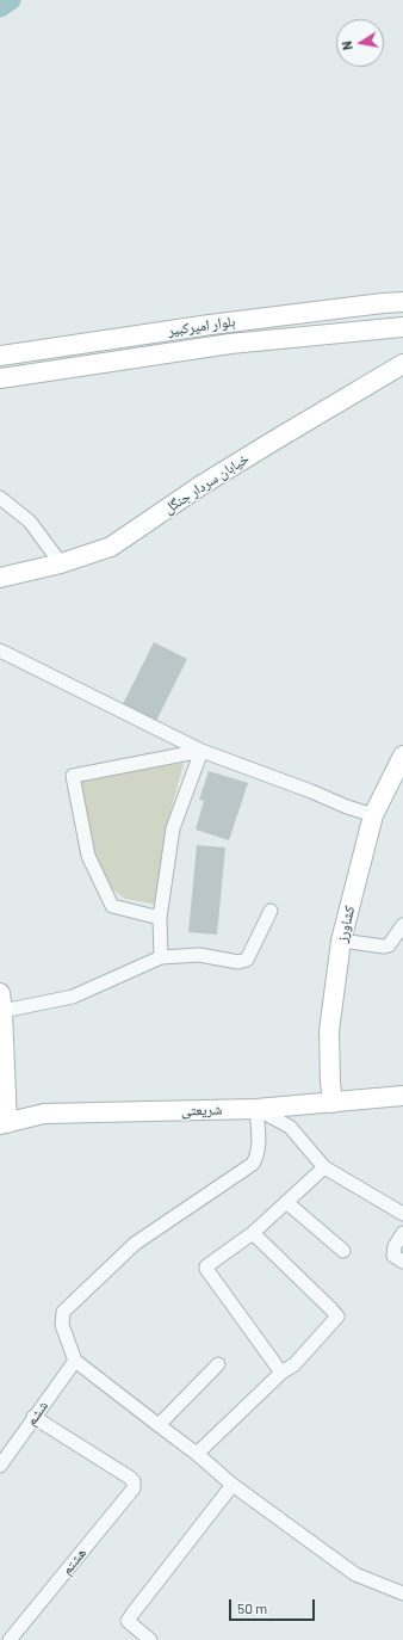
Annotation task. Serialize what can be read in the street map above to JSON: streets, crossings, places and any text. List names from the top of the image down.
{
  "streets": {
    "main road": [
      "بلوار امیرکبیر",
      "خیابان سردار جنگل",
      "کشاورز",
      "شریعتی"
    ],
    "street": ["ششم", "هشتم"]
  },
  "crossings": [
    ["کشاورز", "شریعتی"],
    ["ششم", "هشتم"]
  ],
  "scale_bar": "50 m",
  "north": "left"
}
